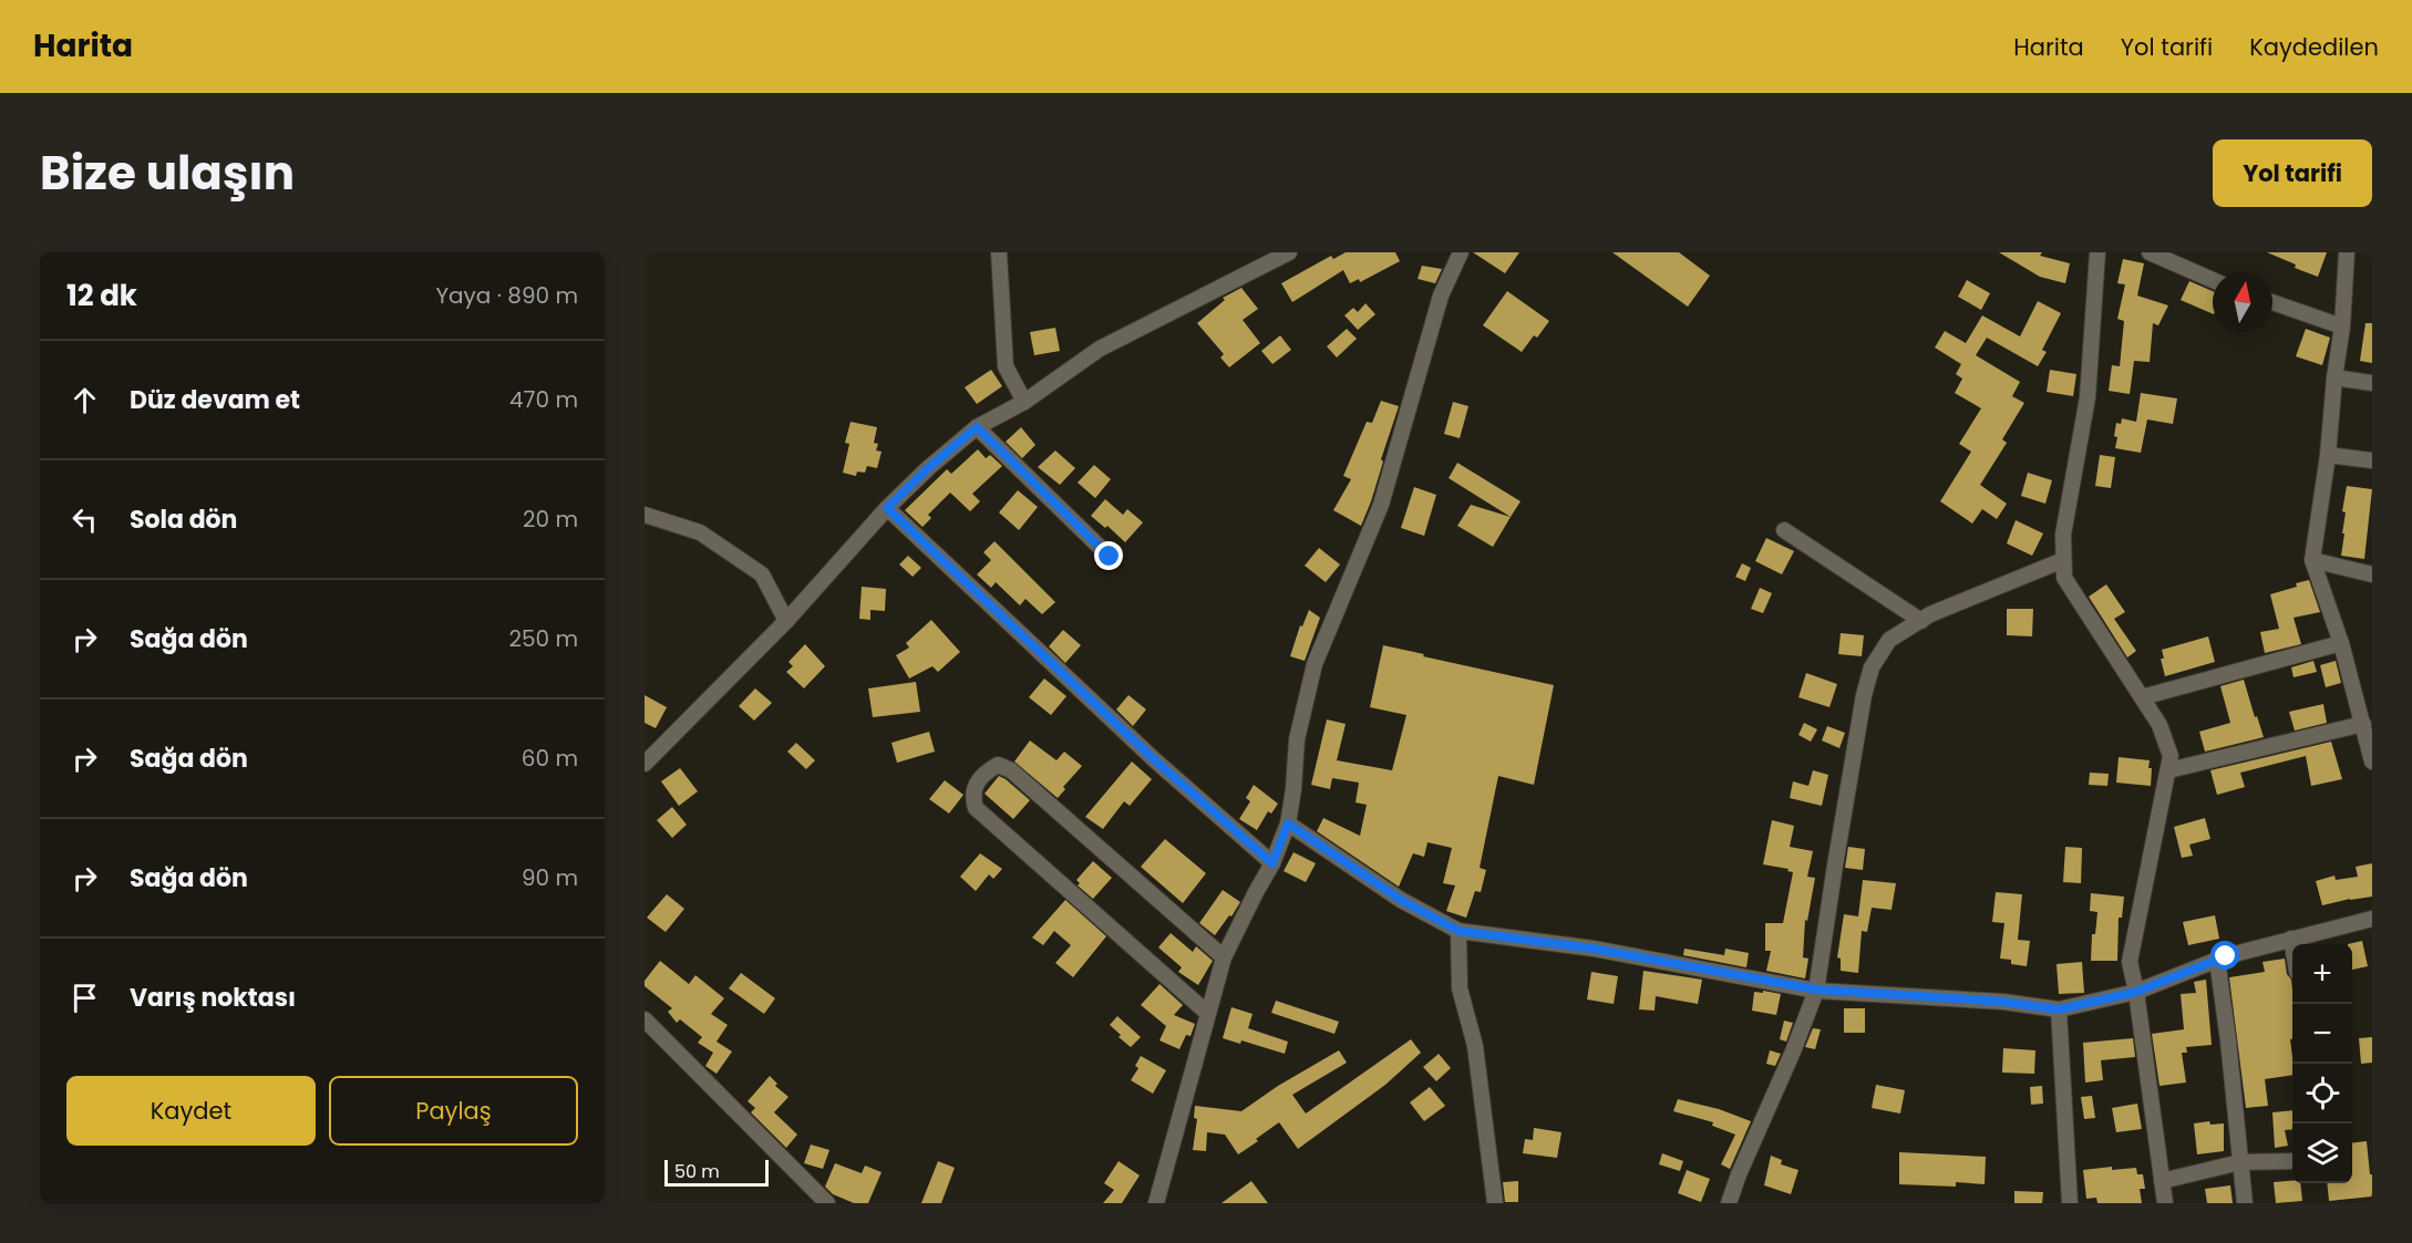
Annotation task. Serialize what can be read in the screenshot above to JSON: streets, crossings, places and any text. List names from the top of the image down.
{
  "scale_bar": "50 m",
  "north": "top",
  "page": {
    "header": "Harita",
    "nav": ["Harita", "Yol tarifi", "Kaydedilen"],
    "title": "Bize ulaşın",
    "buttons": [
      "Yol tarifi",
      ["Kaydet", "Paylaş"]
    ],
    "heading": ["12 dk", "Yaya · 890 m"],
    "list": [
      ["Düz devam et", "470 m"],
      ["Sola dön", "20 m"],
      ["Sağa dön", "250 m"],
      ["Sağa dön", "60 m"],
      ["Sağa dön", "90 m"],
      "Varış noktası"
    ],
    "map_buttons": ["+", "−"],
    "scale": "50 m"
  }
}
